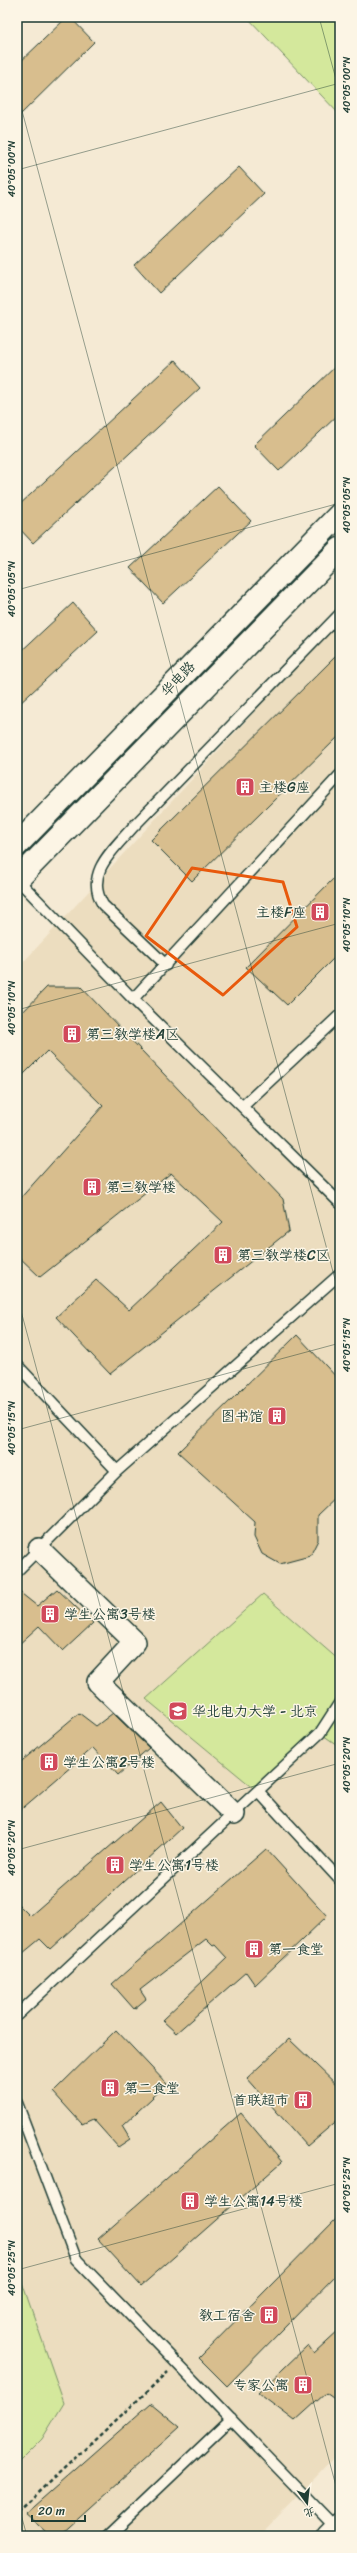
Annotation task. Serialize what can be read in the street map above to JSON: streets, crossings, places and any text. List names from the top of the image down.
{
  "streets": {
    "street": ["华电路"]
  },
  "places": {
    "building": [
      "主楼G座",
      "主楼F座",
      "第三教学楼A区",
      "第三教学楼",
      "第三教学楼C区",
      "图书馆",
      "学生公寓3号楼",
      "学生公寓2号楼",
      "学生公寓1号楼",
      "第一食堂",
      "第二食堂",
      "首联超市",
      "学生公寓14号楼",
      "教工宿舍",
      "专家公寓"
    ],
    "school or university": ["华北电力大学 - 北京"]
  },
  "scale_bar": "20 m",
  "north": "bottom",
  "coordinates": [
    "40°05'00\"N",
    "40°05'05\"N",
    "40°05'10\"N",
    "40°05'15\"N",
    "40°05'20\"N",
    "40°05'25\"N"
  ]
}
